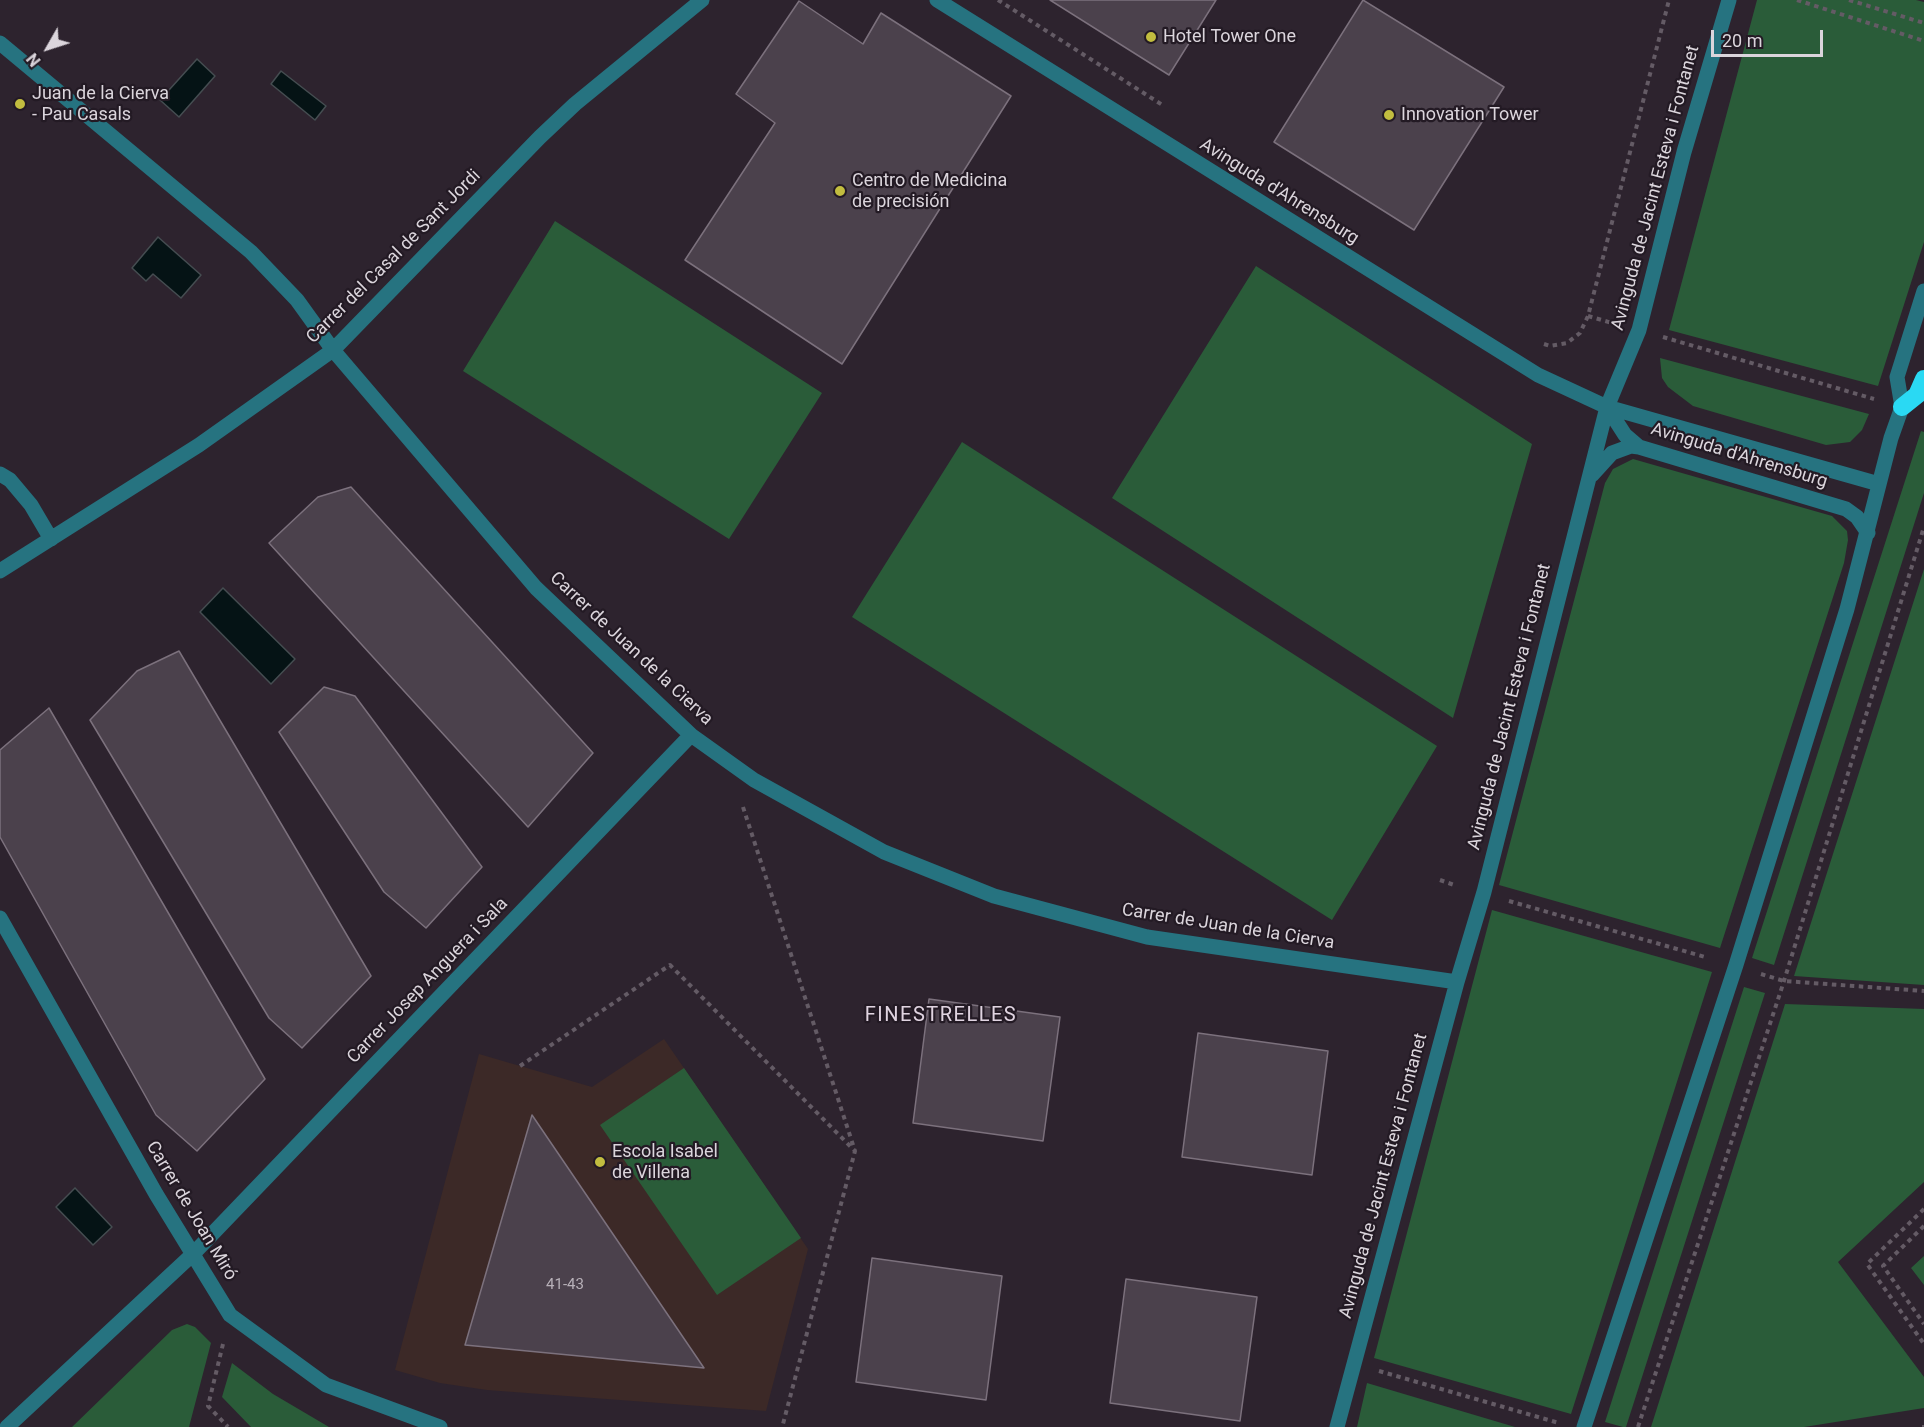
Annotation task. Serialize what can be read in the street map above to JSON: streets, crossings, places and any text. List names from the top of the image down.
{
  "streets": {
    "street": [
      "Avinguda de Jacint Esteva i Fontanet",
      "Avinguda d'Ahrensburg",
      "Carrer del Casal de Sant Jordi",
      "Carrer de Juan de la Cierva",
      "Carrer Josep Anguera i Sala",
      "Carrer de Joan Miró"
    ]
  },
  "crossings": [
    ["Avinguda de Jacint Esteva i Fontanet", "Avinguda d'Ahrensburg"],
    ["Avinguda de Jacint Esteva i Fontanet", "Carrer de Juan de la Cierva"],
    ["Carrer del Casal de Sant Jordi", "Carrer de Juan de la Cierva"],
    ["Carrer de Juan de la Cierva", "Carrer Josep Anguera i Sala"],
    ["Carrer Josep Anguera i Sala", "Carrer de Joan Miró"]
  ],
  "districts": ["FINESTRELLES"],
  "places": [
    "Hotel Tower One",
    "Juan de la Cierva - Pau Casals",
    "Innovation Tower",
    "Centro de Medicina de precisión",
    "Escola Isabel de Villena"
  ],
  "house_numbers": ["41-43"],
  "scale_bar": "20 m",
  "north": "bottom left"
}
